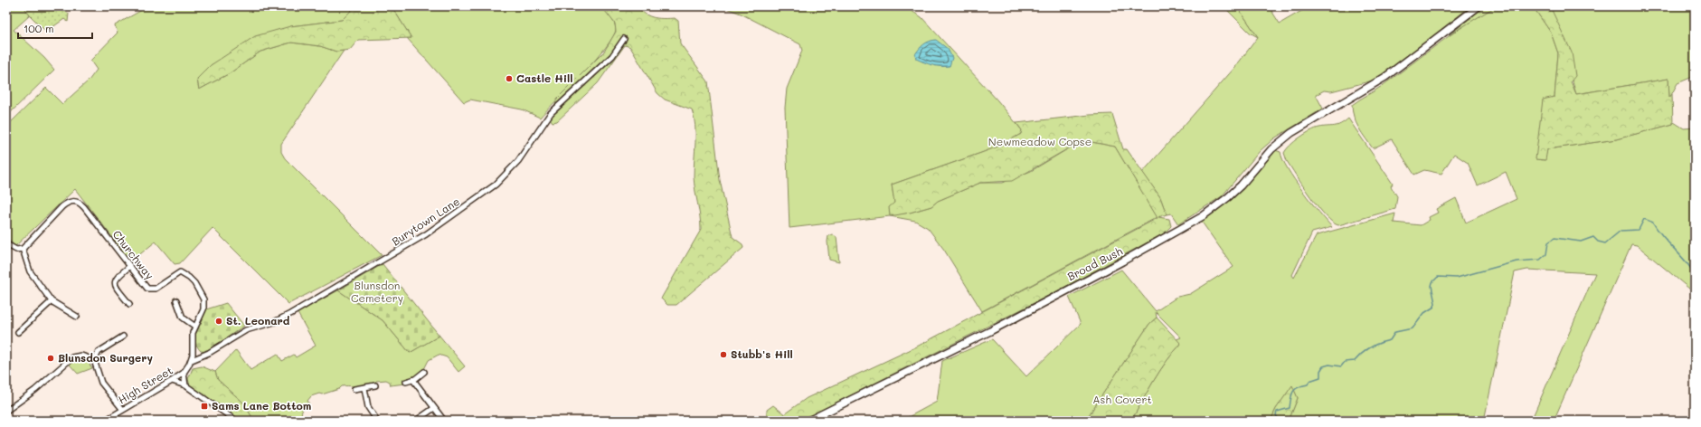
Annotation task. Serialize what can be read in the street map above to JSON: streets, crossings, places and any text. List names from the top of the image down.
{
  "streets": {
    "main road": ["Broad Bush"],
    "street": ["Burytown Lane", "Churchway", "High Street"]
  },
  "crossings": [
    ["Burytown Lane", "Churchway"],
    ["Burytown Lane", "High Street"],
    ["Churchway", "High Street"]
  ],
  "parks": ["Newmeadow Copse", "Blunsdon Cemetery", "Ash Covert"],
  "places": {
    "other": [
      "Castle Hill",
      "St. Leonard",
      "Stubb's Hill",
      "Blunsdon Surgery"
    ],
    "transit": ["Sams Lane Bottom"]
  },
  "scale_bar": "100 m"
}
